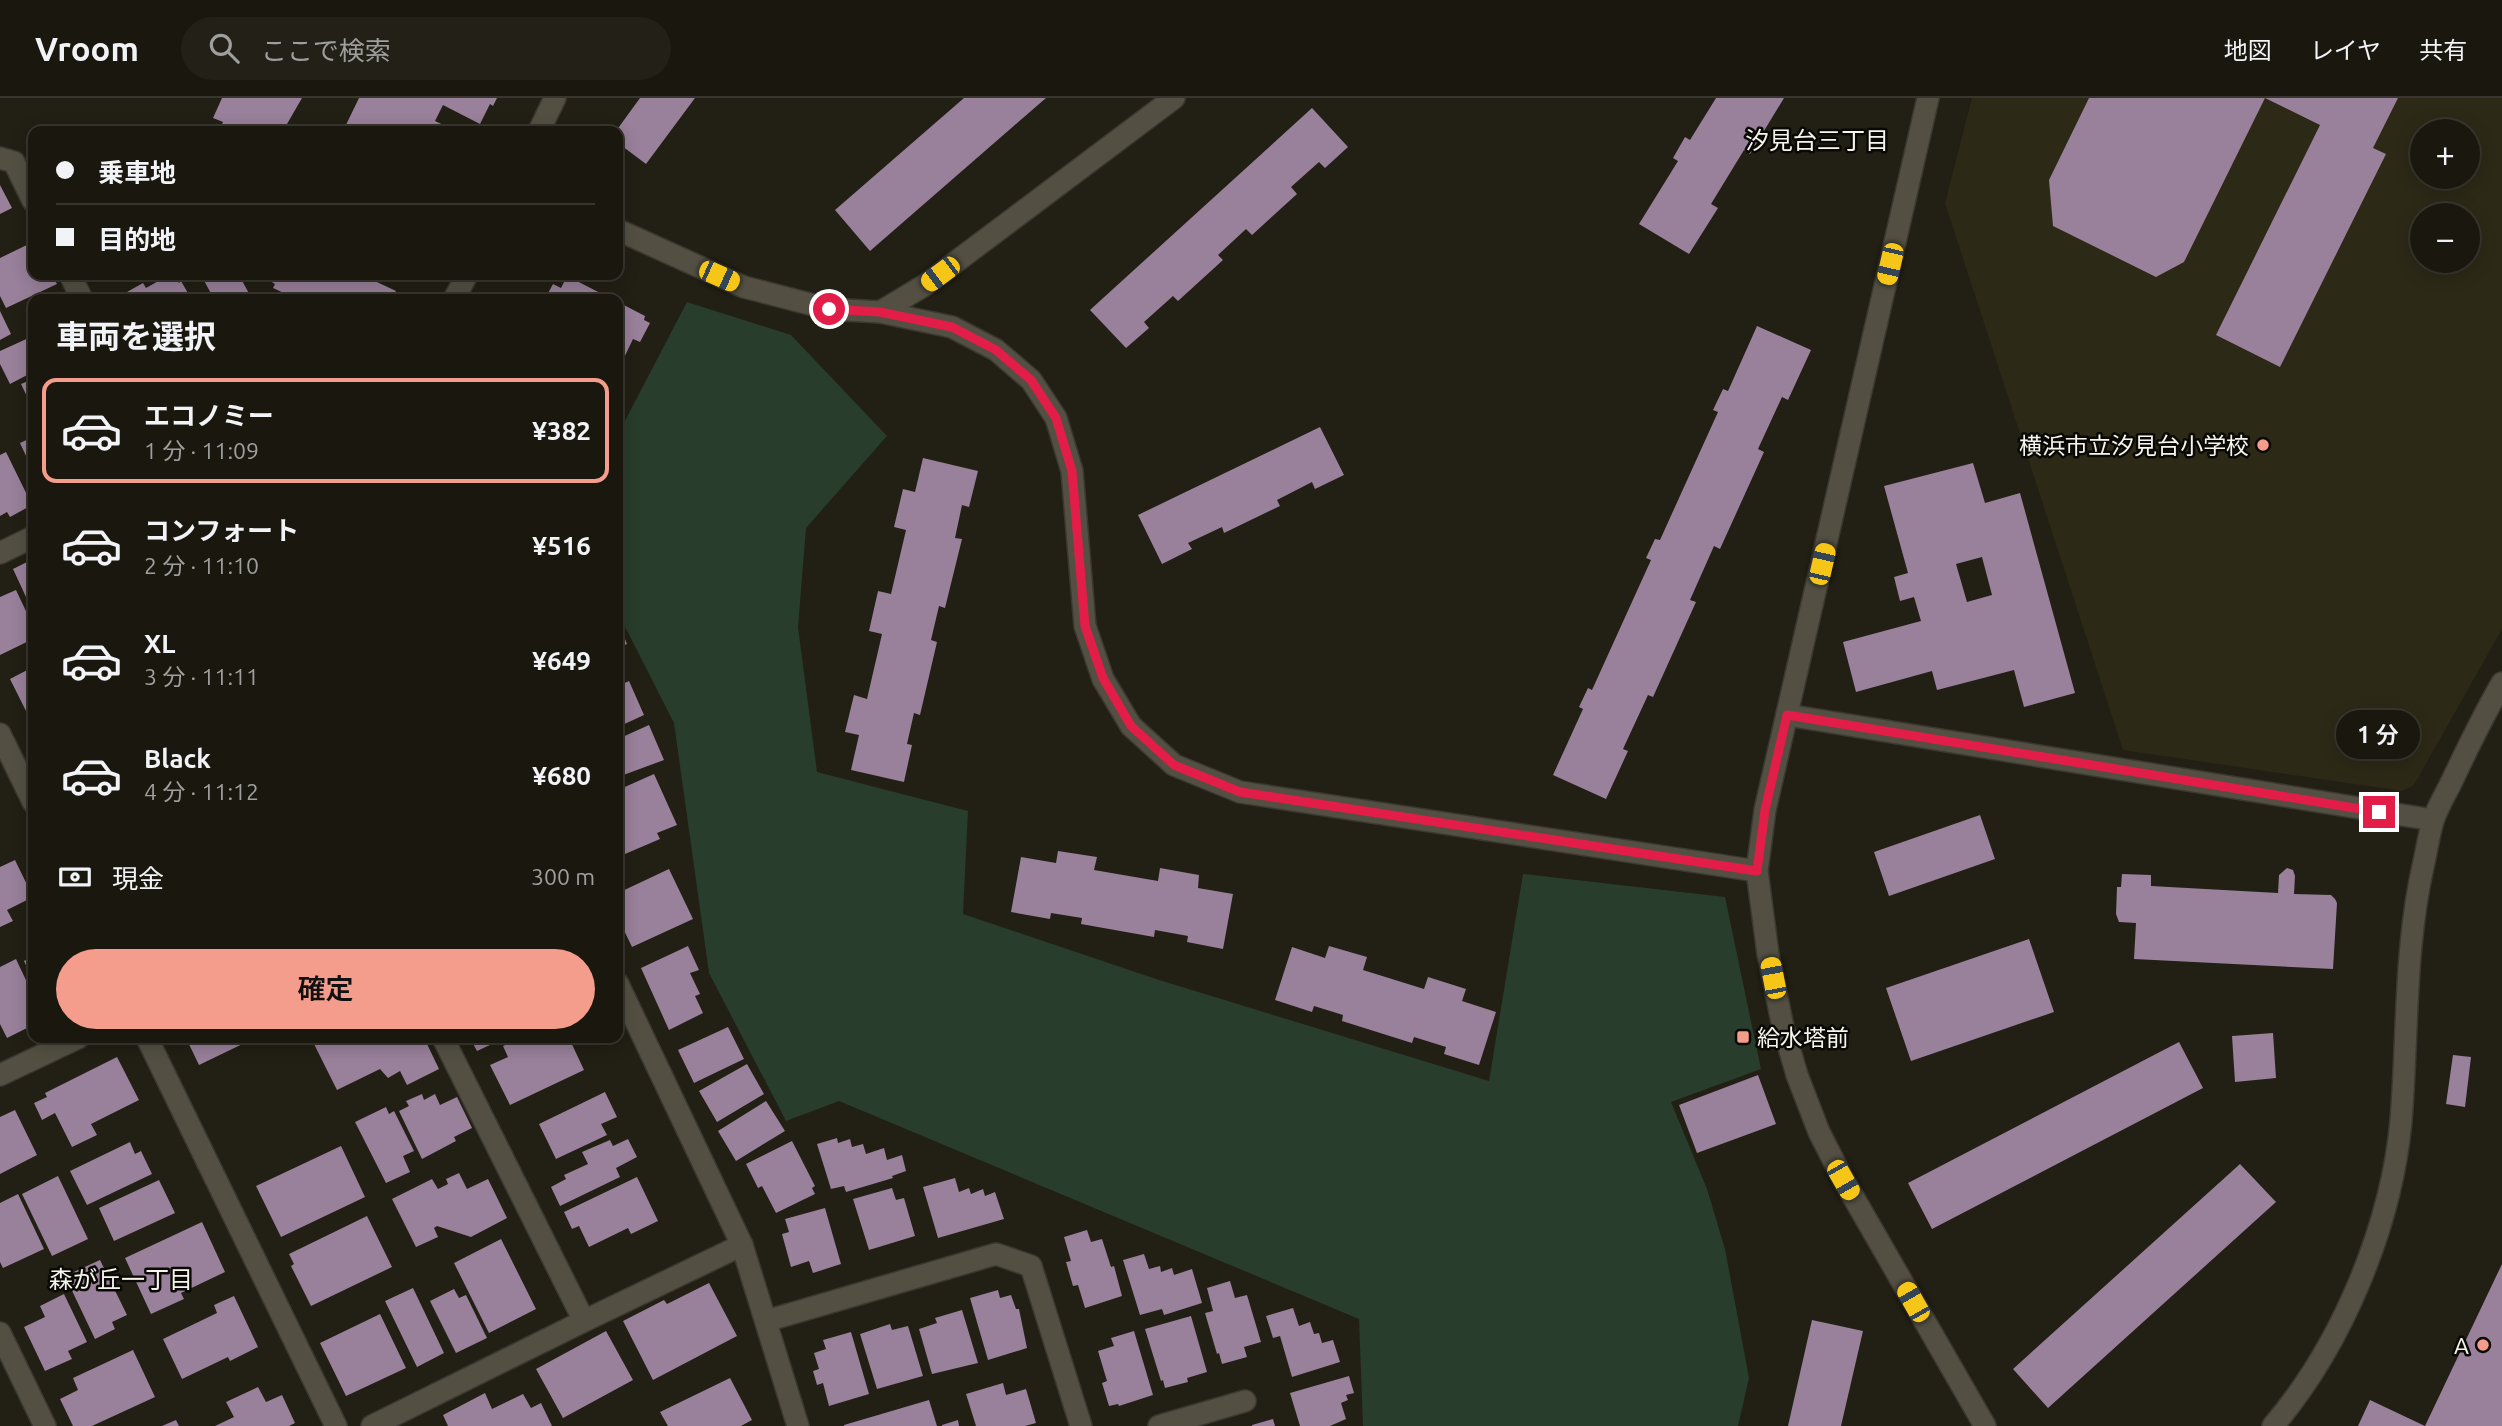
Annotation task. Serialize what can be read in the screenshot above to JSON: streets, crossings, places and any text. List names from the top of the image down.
{
  "districts": ["汐見台三丁目", "森が丘一丁目"],
  "places": {
    "other": ["横浜市立汐見台小学校", "A"],
    "transit": ["給水塔前"]
  },
  "page": {
    "header": "Vroom",
    "search": "ここで検索",
    "nav": ["地図", "レイヤ", "共有"],
    "map_buttons": ["+", "−"],
    "banner": ["乗車地", "目的地"],
    "heading": "車両を選択",
    "list": [
      {
        "name": "エコノミー",
        "note": "1 分 · 11:09",
        "value": "¥382"
      },
      {
        "name": "コンフォート",
        "note": "2 分 · 11:10",
        "value": "¥516"
      },
      {
        "name": "XL",
        "note": "3 分 · 11:11",
        "value": "¥649"
      },
      {
        "name": "Black",
        "note": "4 分 · 11:12",
        "value": "¥680"
      }
    ],
    "bubble": "1 分",
    "pay": ["現金", "300 m"],
    "buttons": "確定"
  }
}
